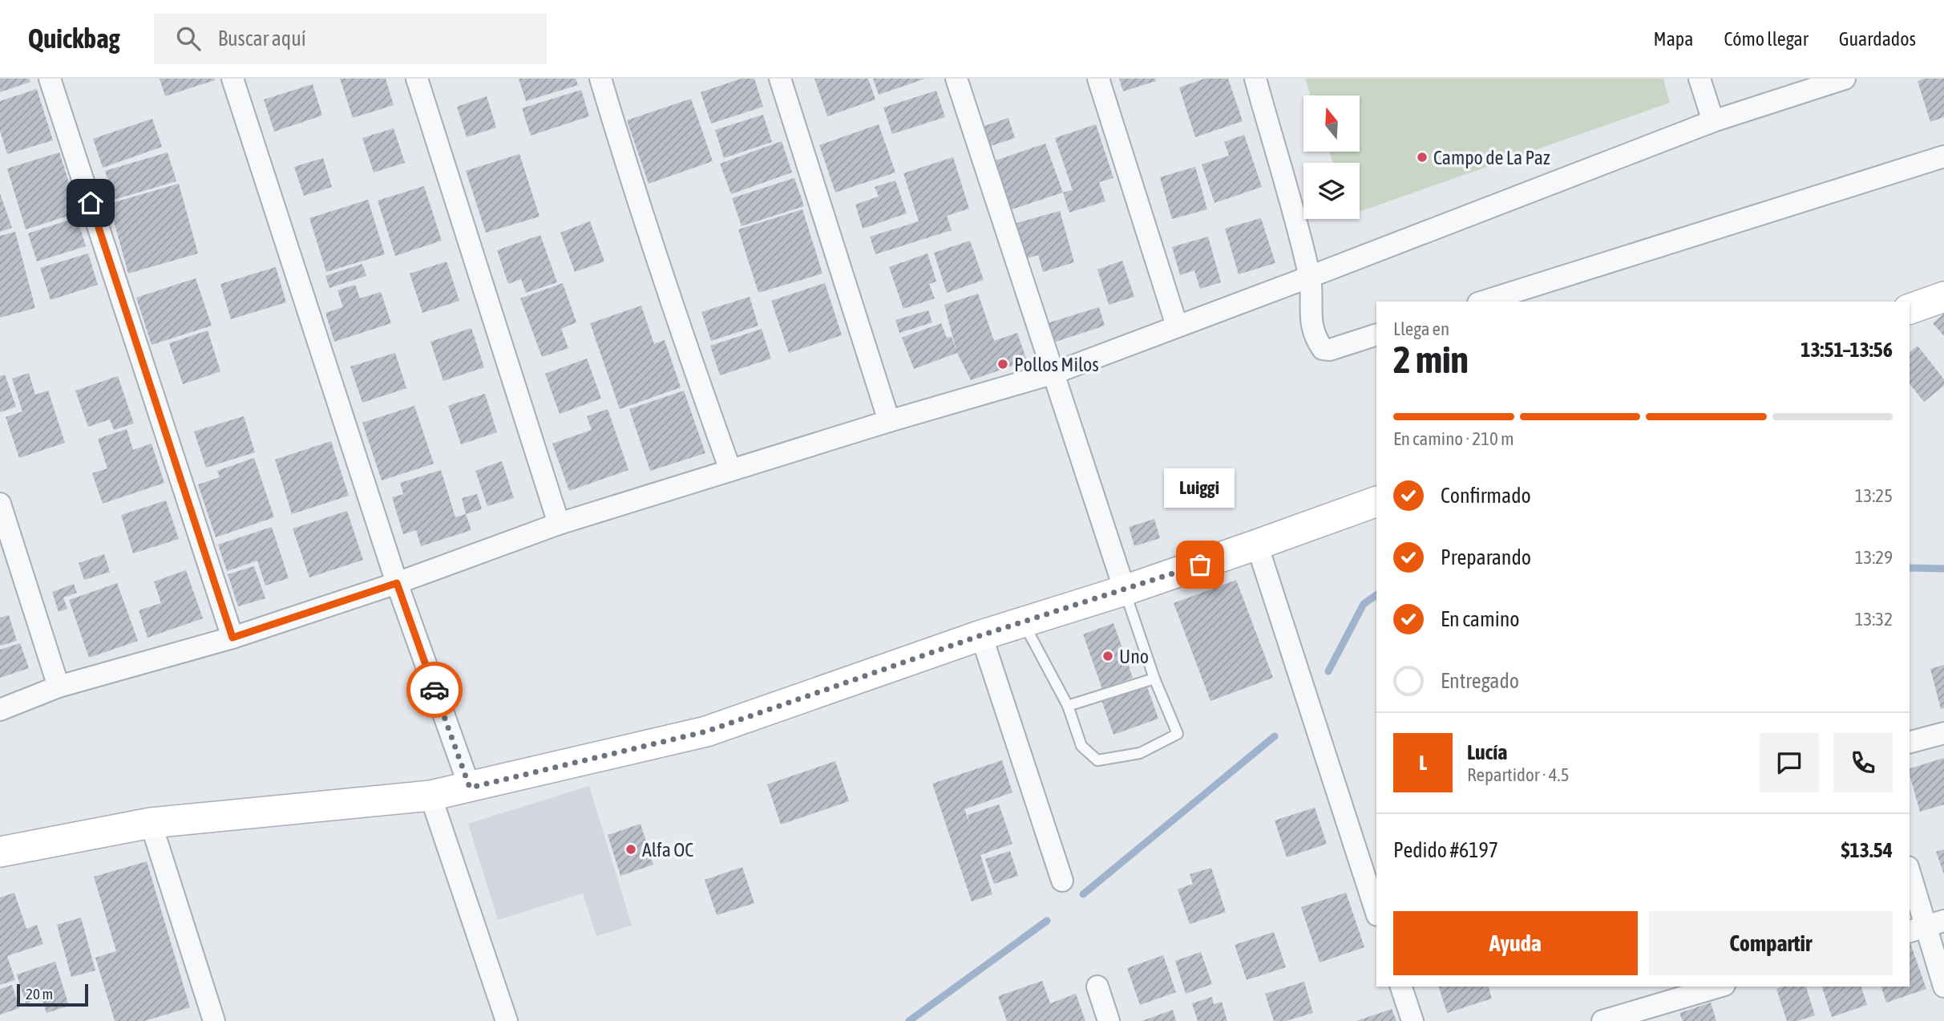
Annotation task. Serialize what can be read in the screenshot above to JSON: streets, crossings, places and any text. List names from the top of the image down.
{
  "places": [
    "Campo de La Paz",
    "Pollos Milos",
    "Luiggi",
    "Uno",
    "Alfa OC"
  ],
  "scale_bar": "20 m",
  "north": "top",
  "page": {
    "header": "Quickbag",
    "search": "Buscar aquí",
    "nav": ["Mapa", "Cómo llegar", "Guardados"],
    "heading": ["2 min", "Llega en", "13:51–13:56"],
    "panel": [
      "Lucía",
      "Repartidor · 4.5",
      "Pedido #6197",
      "$13.54"
    ],
    "bar": "En camino · 210 m",
    "list": [
      ["Confirmado", "13:25"],
      ["Preparando", "13:29"],
      ["En camino", "13:32"],
      "Entregado"
    ],
    "bubble": "Luiggi",
    "round": "L",
    "buttons": ["Ayuda", "Compartir"],
    "scale": "20 m"
  }
}
